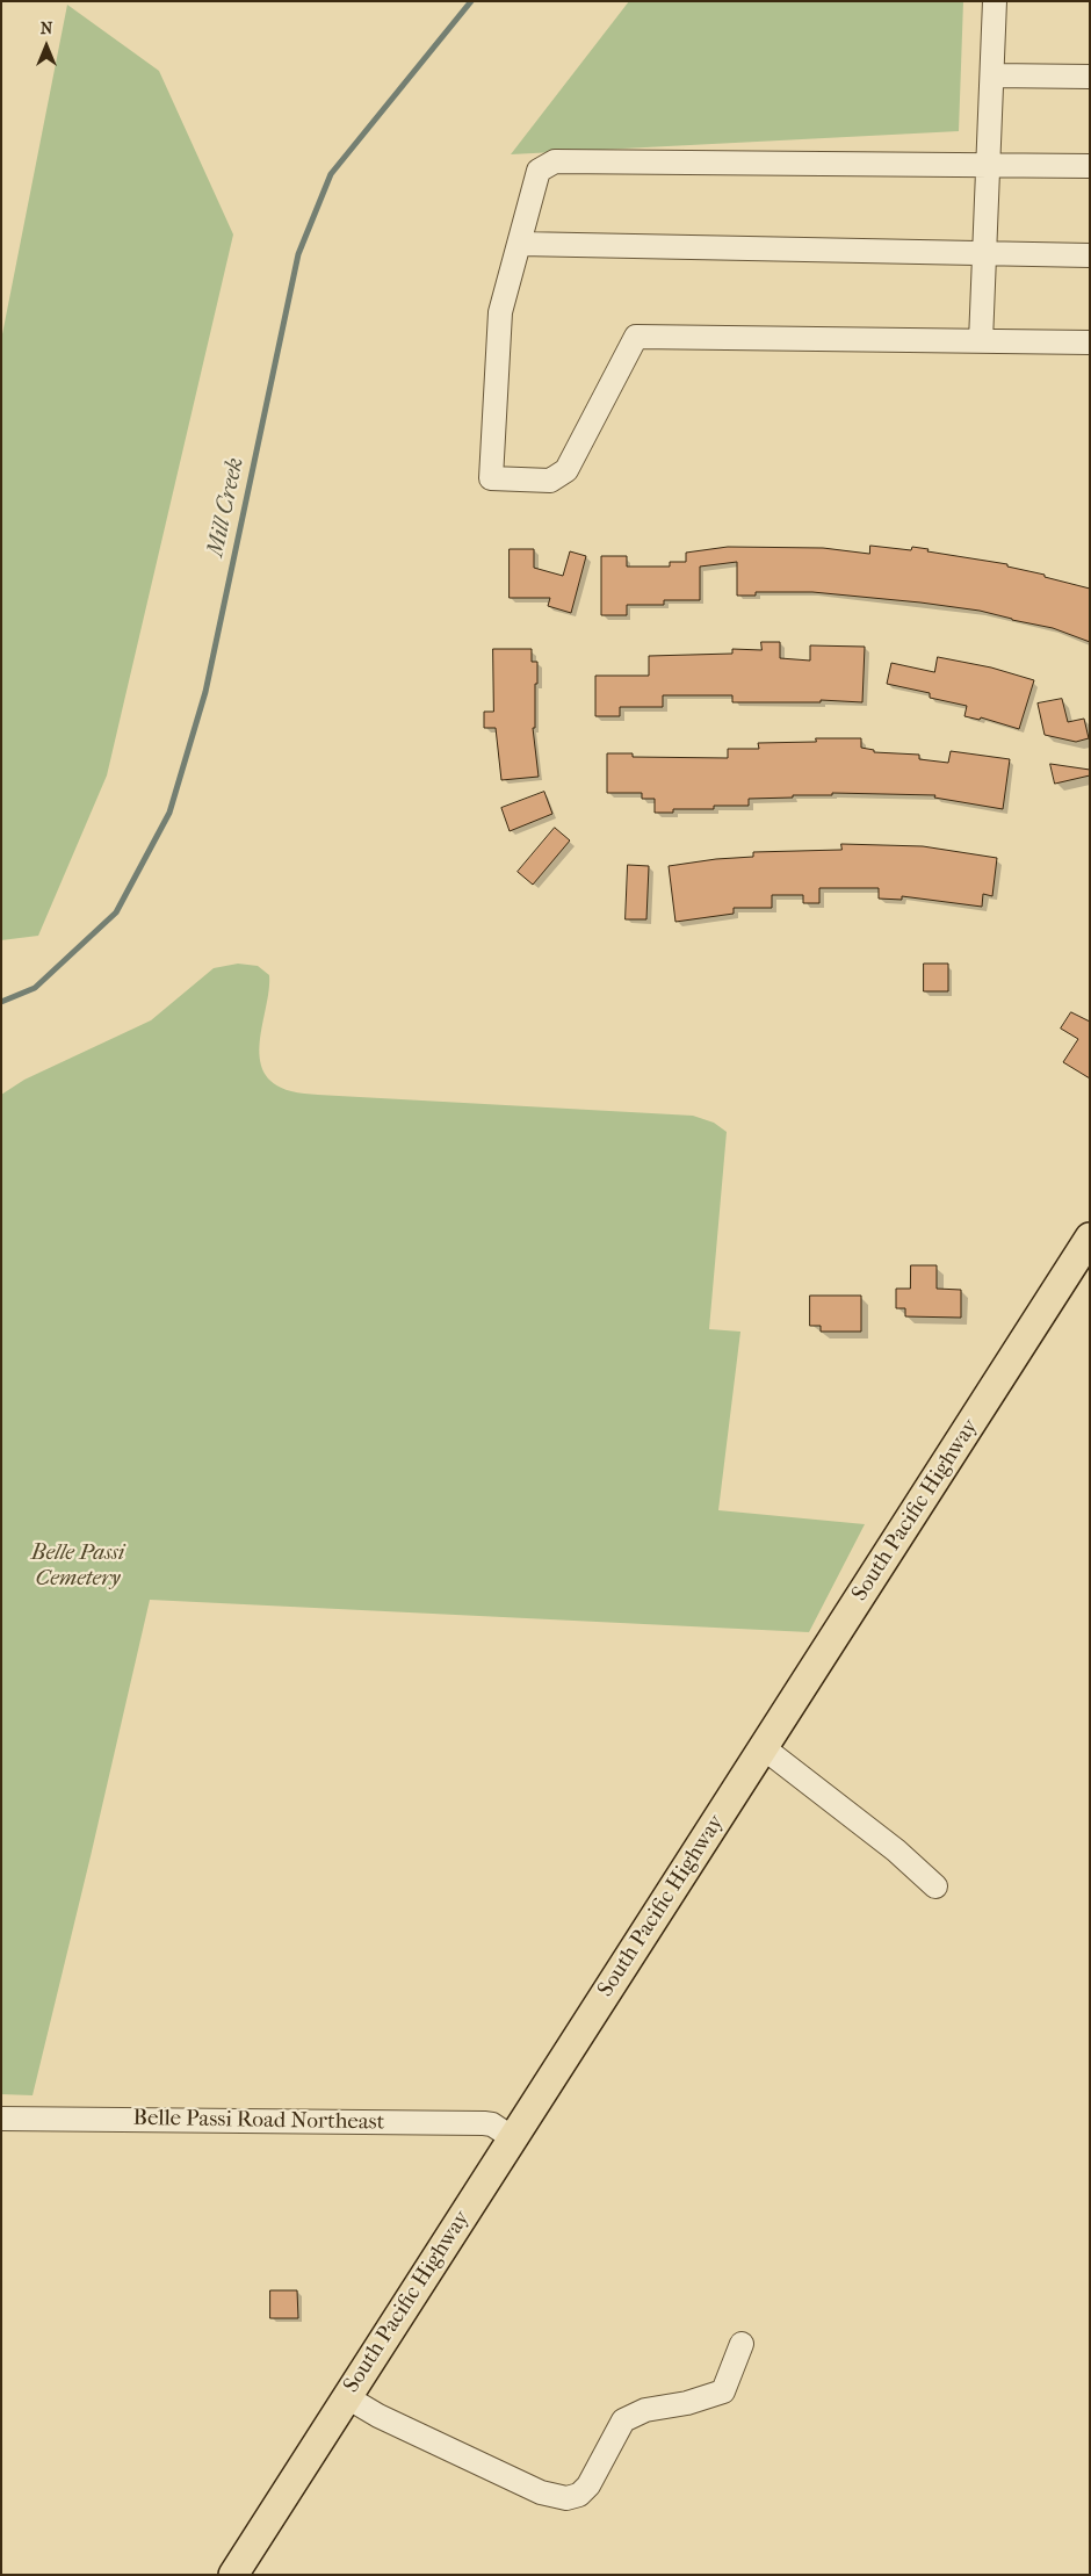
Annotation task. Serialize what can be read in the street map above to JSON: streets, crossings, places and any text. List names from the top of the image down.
{
  "streets": {
    "main road": ["South Pacific Highway"],
    "street": ["Belle Passi Road Northeast"]
  },
  "crossings": [
    ["South Pacific Highway", "Belle Passi Road Northeast"]
  ],
  "water": ["Mill Creek"],
  "parks": ["Belle Passi Cemetery"],
  "north": "top"
}
